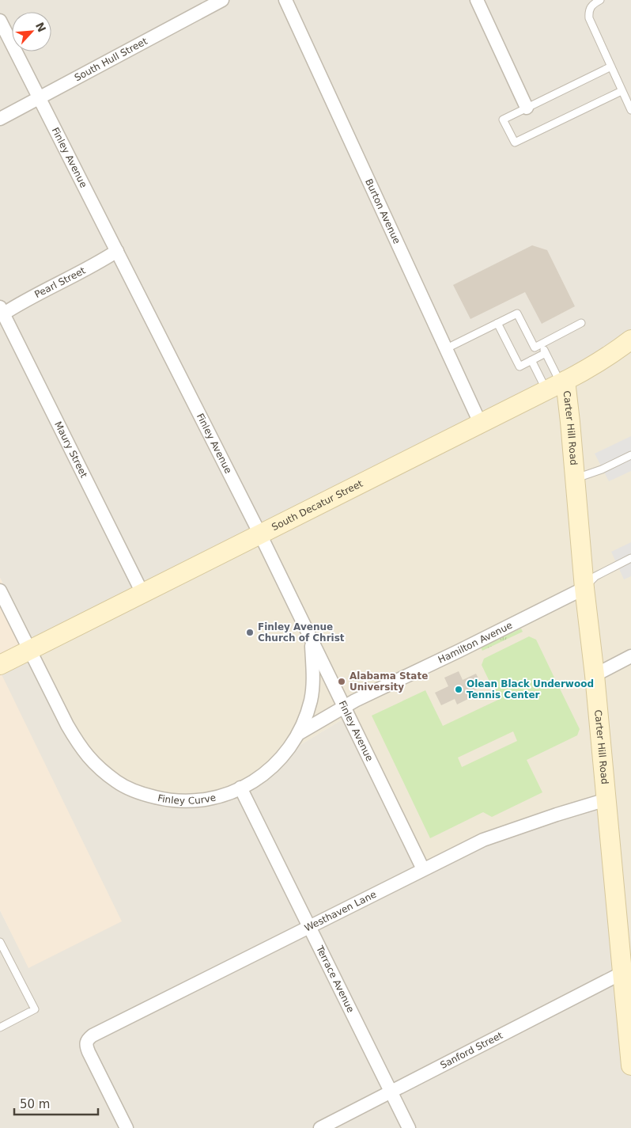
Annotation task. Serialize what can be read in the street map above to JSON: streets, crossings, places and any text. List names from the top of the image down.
{
  "streets": {
    "main road": ["Carter Hill Road", "South Decatur Street"],
    "street": [
      "South Hull Street",
      "Finley Avenue",
      "Burton Avenue",
      "Pearl Street",
      "Maury Street",
      "Hamilton Avenue",
      "Finley Curve",
      "Westhaven Lane",
      "Terrace Avenue",
      "Sanford Street"
    ]
  },
  "crossings": [
    ["South Hull Street", "Finley Avenue"],
    ["Finley Avenue", "Pearl Street"],
    ["Finley Avenue", "South Decatur Street"],
    ["Finley Avenue", "Hamilton Avenue"],
    ["Finley Avenue", "Finley Curve"],
    ["Finley Avenue", "Westhaven Lane"],
    ["Burton Avenue", "South Decatur Street"],
    ["Pearl Street", "Maury Street"],
    ["Carter Hill Road", "South Decatur Street"],
    ["Carter Hill Road", "Hamilton Avenue"],
    ["Carter Hill Road", "Westhaven Lane"],
    ["Carter Hill Road", "Sanford Street"],
    ["Maury Street", "South Decatur Street"],
    ["South Decatur Street", "Finley Curve"],
    ["Hamilton Avenue", "Finley Curve"],
    ["Finley Curve", "Terrace Avenue"],
    ["Westhaven Lane", "Terrace Avenue"],
    ["Terrace Avenue", "Sanford Street"]
  ],
  "places": ["Finley Avenue Church of Christ", "Alabama State University", "Olean Black Underwood Tennis Center"],
  "scale_bar": "50 m",
  "north": "top right"
}
